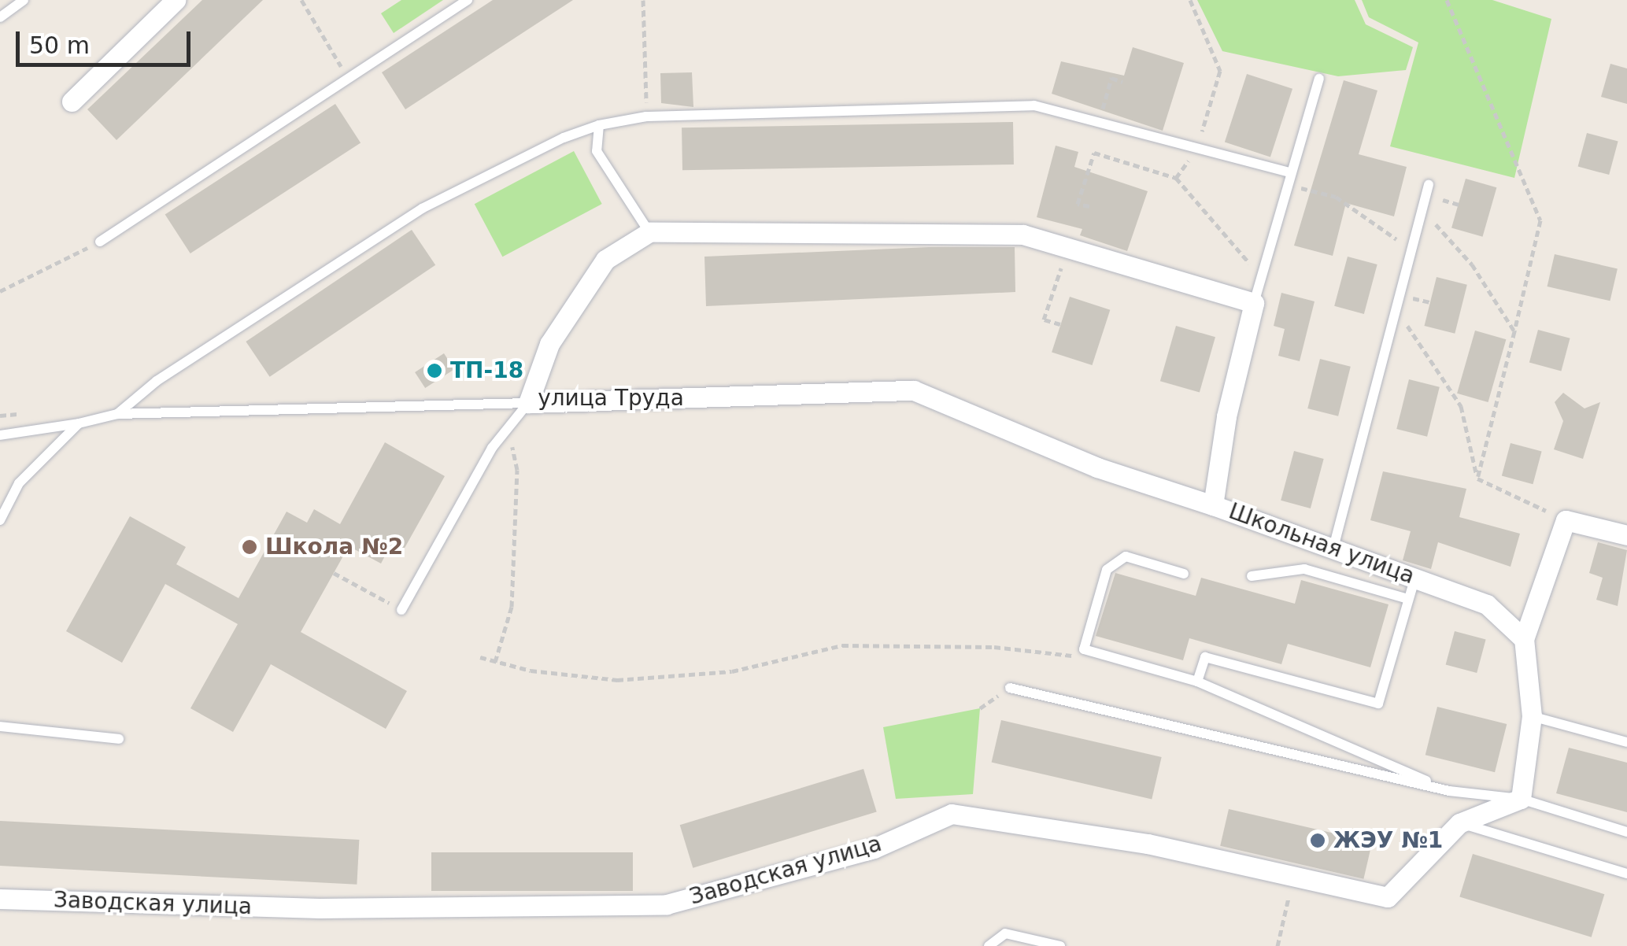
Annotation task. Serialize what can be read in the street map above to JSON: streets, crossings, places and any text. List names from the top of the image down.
{
  "streets": {
    "street": ["улица Труда", "Школьная улица", "Заводская улица"]
  },
  "crossings": [
    ["улица Труда", "Школьная улица"]
  ],
  "places": ["ТП-18", "Школа №2", "ЖЭУ №1"],
  "scale_bar": "50 m"
}
